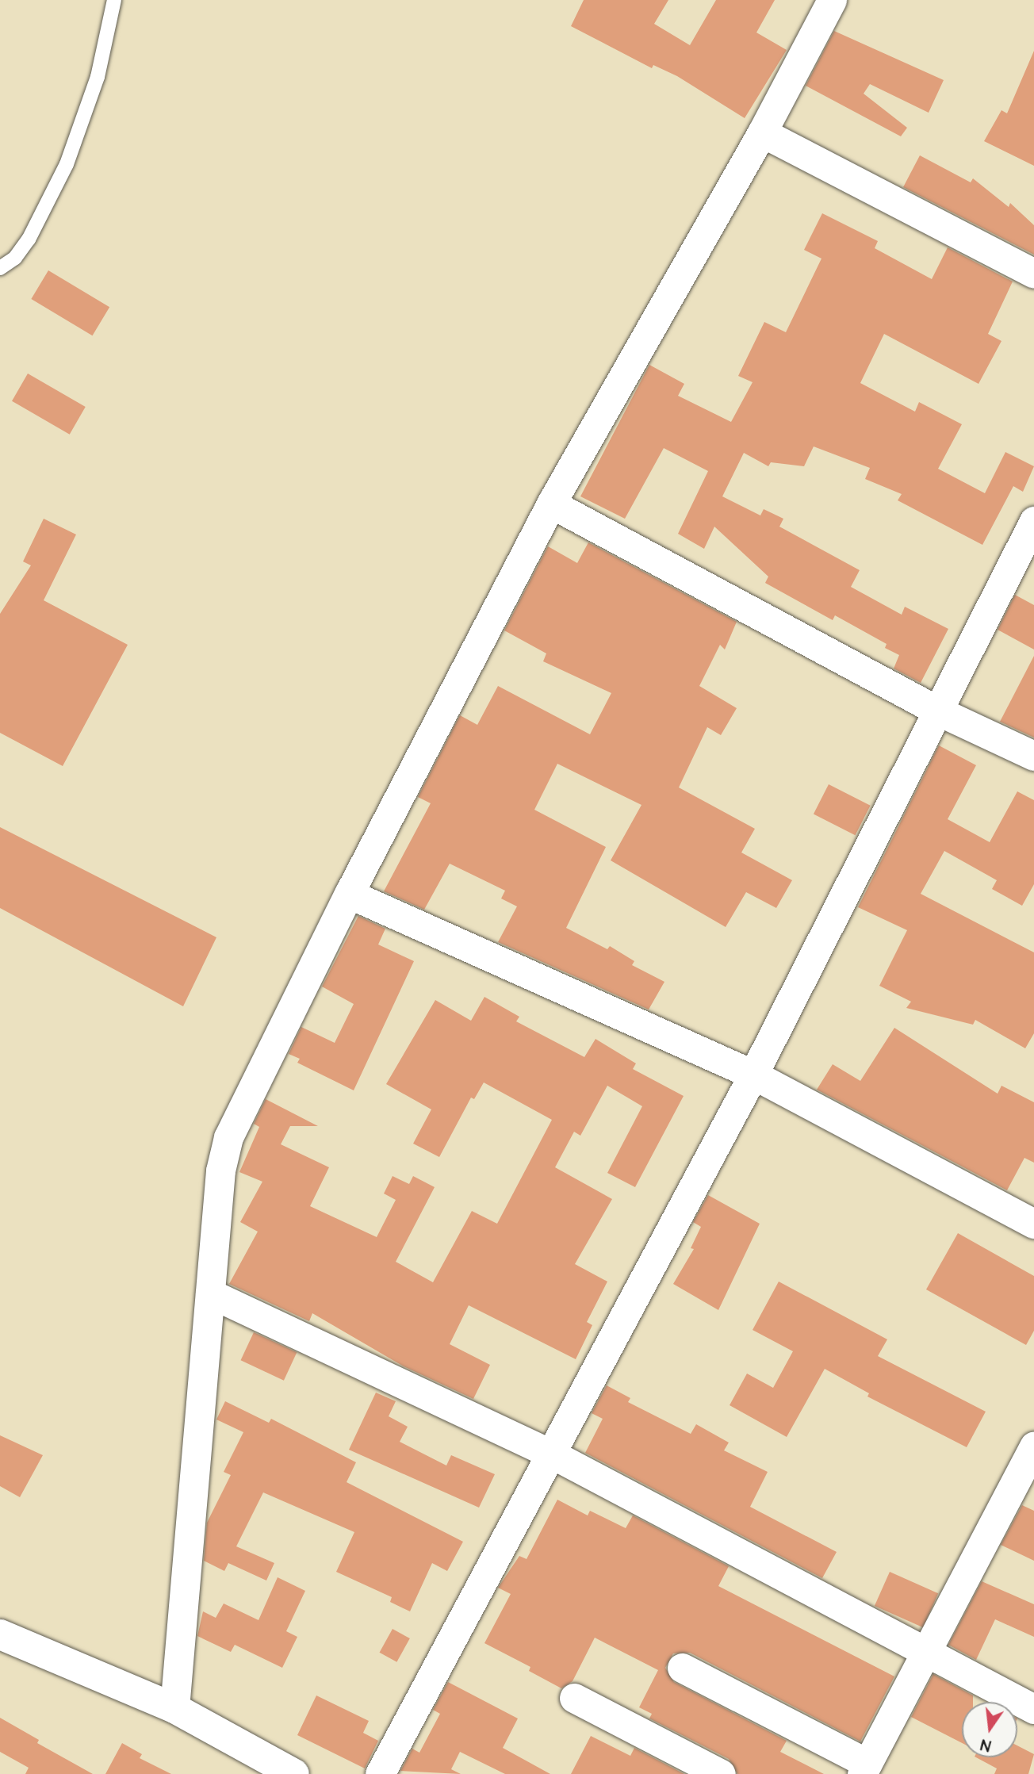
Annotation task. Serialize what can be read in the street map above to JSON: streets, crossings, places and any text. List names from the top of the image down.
{
  "north": "bottom"
}
